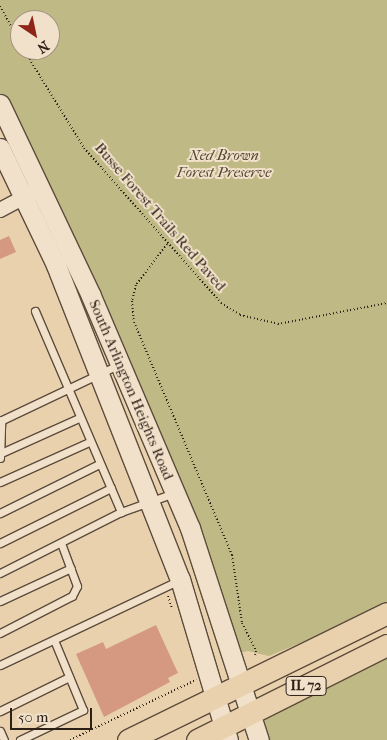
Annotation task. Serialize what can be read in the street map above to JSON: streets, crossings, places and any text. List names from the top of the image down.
{
  "streets": {
    "main road": ["South Arlington Heights Road", "IL 72"],
    "path": ["Busse Forest Trails Red Paved"]
  },
  "crossings": [
    ["South Arlington Heights Road", "IL 72"]
  ],
  "parks": ["Ned Brown Forest Preserve"],
  "scale_bar": "50 m",
  "north": "bottom right"
}
